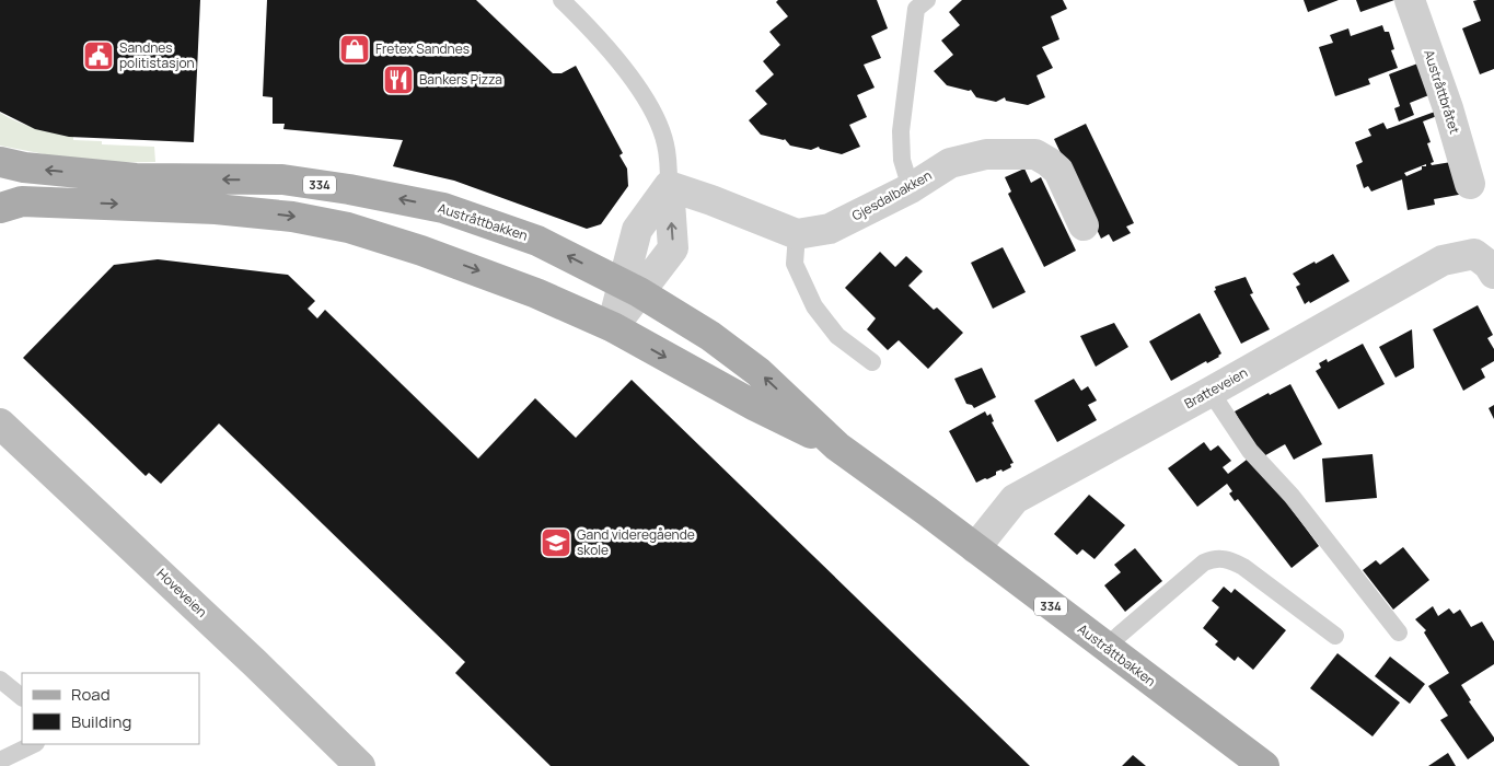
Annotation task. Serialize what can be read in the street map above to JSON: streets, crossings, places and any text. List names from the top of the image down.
{
  "streets": {
    "main road": ["334", "Austråttbakken", "Hoveveien"],
    "street": ["Austråttbråtet", "Gjesdalbakken", "Bratteveien"]
  },
  "crossings": [
    ["Austråttbakken", "Bratteveien"]
  ],
  "places": {
    "shop": ["Fretex Sandnes"],
    "public building": ["Sandnes politistasjon"],
    "restaurant": ["Bankers Pizza"],
    "school or university": ["Gand videregående skole"]
  },
  "legend": ["Road", "Building"]
}
